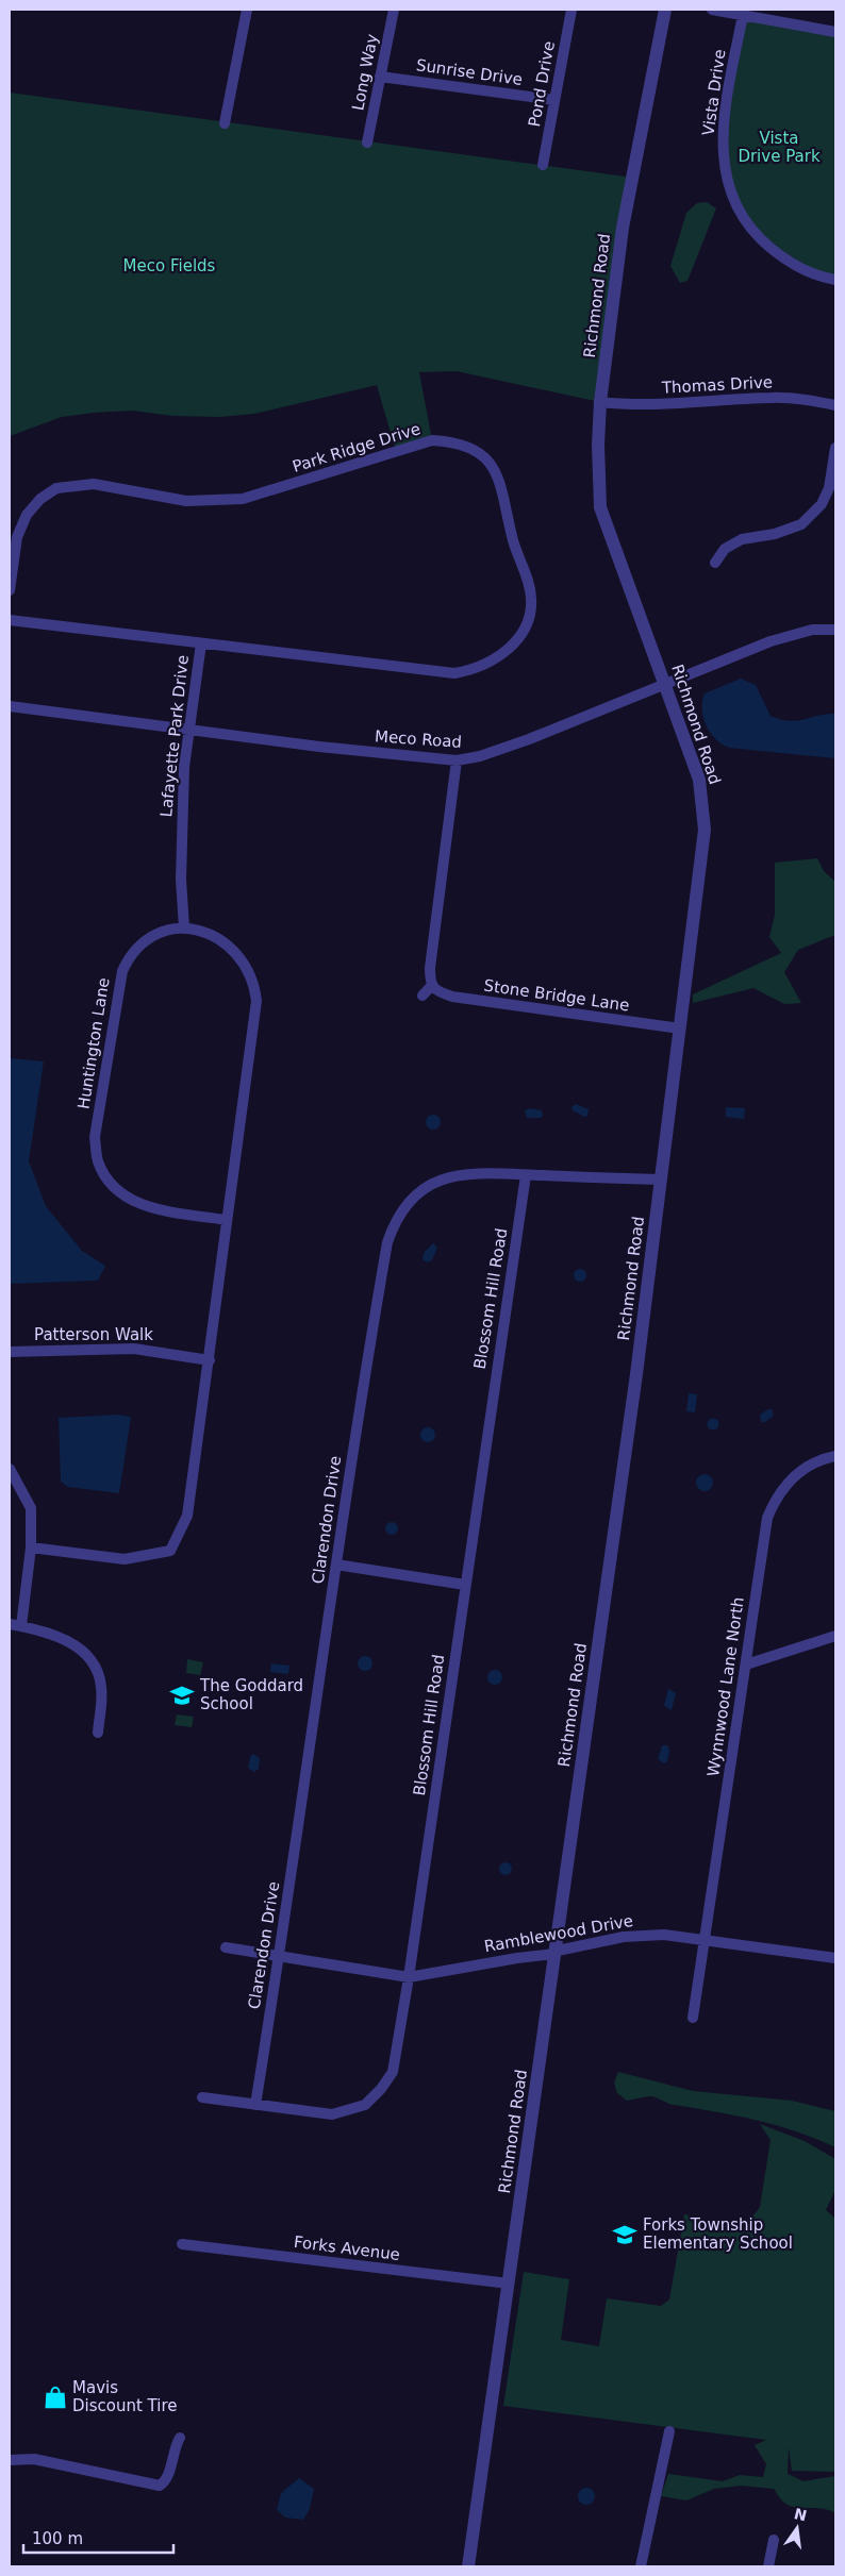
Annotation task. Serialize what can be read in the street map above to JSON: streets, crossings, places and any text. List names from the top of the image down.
{
  "streets": {
    "street": [
      "Long Way",
      "Sunrise Drive",
      "Pond Drive",
      "Vista Drive",
      "Richmond Road",
      "Thomas Drive",
      "Park Ridge Drive",
      "Lafayette Park Drive",
      "Meco Road",
      "Stone Bridge Lane",
      "Huntington Lane",
      "Blossom Hill Road",
      "Patterson Walk",
      "Clarendon Drive",
      "Wynnwood Lane North",
      "Ramblewood Drive",
      "Forks Avenue"
    ]
  },
  "crossings": [
    ["Long Way", "Sunrise Drive"],
    ["Sunrise Drive", "Pond Drive"],
    ["Richmond Road", "Thomas Drive"],
    ["Richmond Road", "Meco Road"],
    ["Richmond Road", "Stone Bridge Lane"],
    ["Richmond Road", "Clarendon Drive"],
    ["Richmond Road", "Ramblewood Drive"],
    ["Richmond Road", "Forks Avenue"],
    ["Park Ridge Drive", "Lafayette Park Drive"],
    ["Lafayette Park Drive", "Meco Road"],
    ["Lafayette Park Drive", "Huntington Lane"],
    ["Blossom Hill Road", "Clarendon Drive"],
    ["Blossom Hill Road", "Ramblewood Drive"],
    ["Clarendon Drive", "Ramblewood Drive"],
    ["Wynnwood Lane North", "Ramblewood Drive"]
  ],
  "parks": ["Vista Drive Park", "Meco Fields"],
  "places": {
    "school or university": ["The Goddard School", "Forks Township Elementary School"],
    "shop": ["Mavis Discount Tire"]
  },
  "scale_bar": "100 m",
  "north": "top"
}
